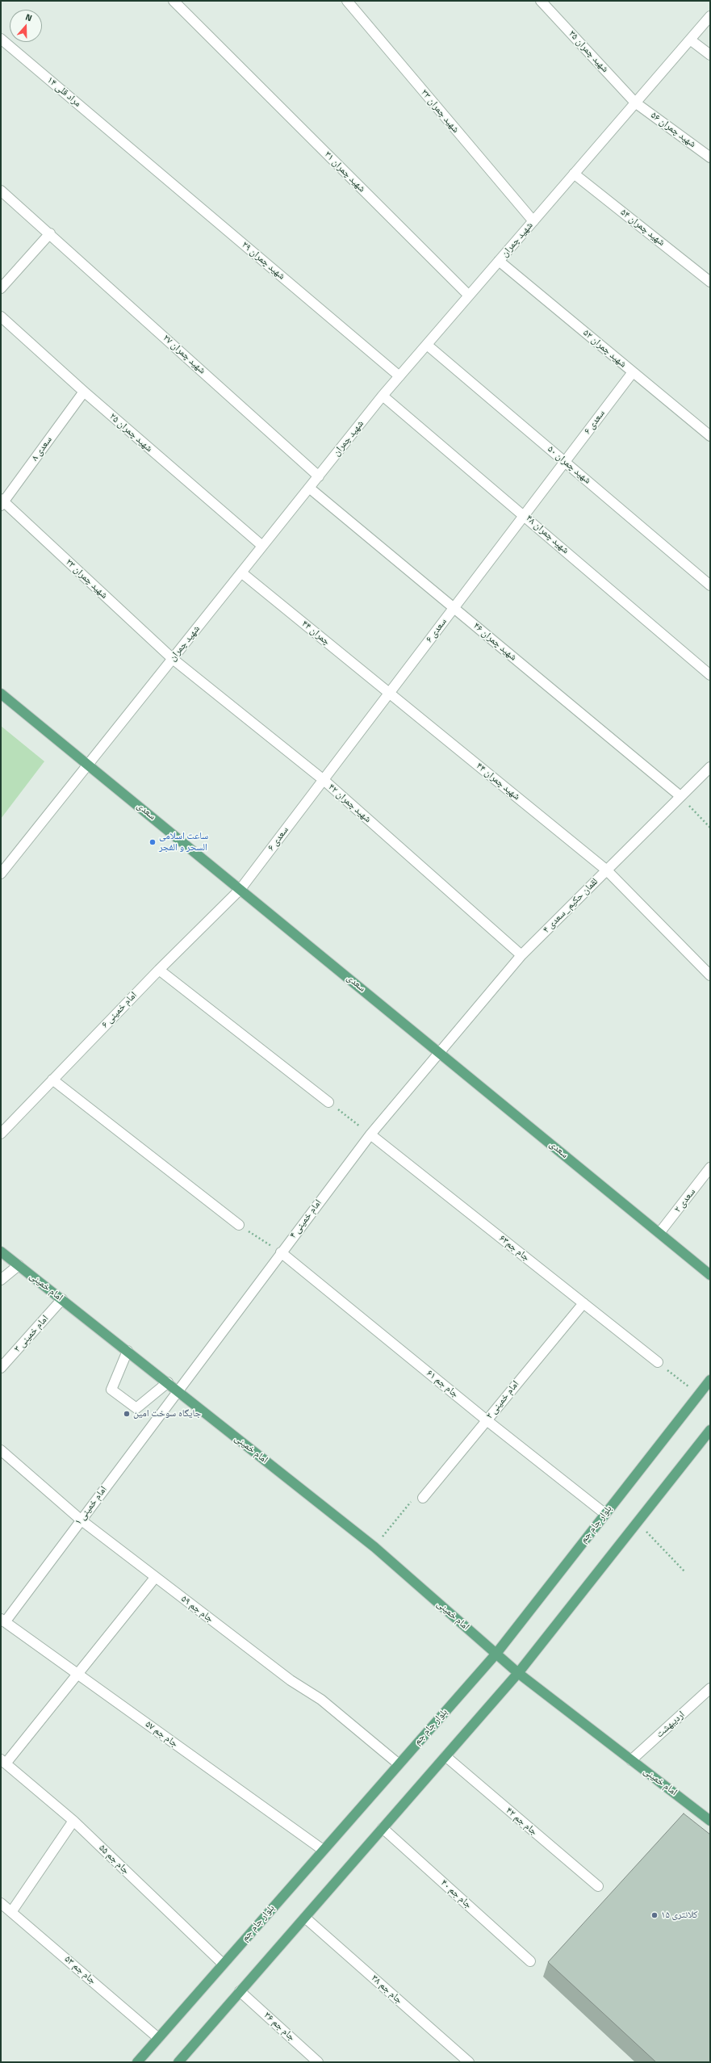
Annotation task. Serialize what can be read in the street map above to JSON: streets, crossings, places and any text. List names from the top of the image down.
{
  "streets": {
    "main road": ["سعدی", "امام خمینی", "بلوار جام جم"],
    "street": [
      "شهید چمران ۳۵",
      "مراد قلی ۱۴",
      "شهید چمران ۳۳",
      "شهید چمران ۵۶",
      "شهید چمران ۳۱",
      "شهید چمران ۵۴",
      "شهید چمران",
      "شهید چمران ۲۹",
      "شهید چمران ۵۲",
      "شهید چمران ۲۷",
      "سعدی ۶",
      "شهید چمران ۲۵",
      "سعدی ۸",
      "شهید چمران ۵۰",
      "شهید چمران ۴۸",
      "شهید چمران ۲۳",
      "چمران ۴۴",
      "شهید چمران ۴۶",
      "شهید چمران ۴۴",
      "شهید چمران ۴۲",
      "لقمان حکیم_سعدی ۴",
      "امام خمینی ۶",
      "سعدی ۲",
      "امام خمینی ۴",
      "جام جم۶۳",
      "امام خمینی ۳",
      "جام جم ۶۱",
      "امام خمینی ۲",
      "امام خمینی ۱",
      "جام جم ۵۹",
      "اردیبهشت",
      "جام جم ۵۷",
      "جام جم ۴۲",
      "جام جم ۵۵",
      "جام جم ۴۰",
      "جام جم ۵۳",
      "جام جم ۳۸",
      "جام جم ۳۶"
    ]
  },
  "crossings": [
    ["شهید چمران ۳۵", "شهید چمران ۵۶"],
    ["شهید چمران ۳۵", "شهید چمران"],
    ["مراد قلی ۱۴", "شهید چمران ۲۹"],
    ["شهید چمران ۳۳", "شهید چمران"],
    ["شهید چمران ۵۶", "شهید چمران"],
    ["شهید چمران ۳۱", "شهید چمران"],
    ["شهید چمران ۵۴", "شهید چمران"],
    ["شهید چمران", "شهید چمران ۲۹"],
    ["شهید چمران", "شهید چمران ۵۲"],
    ["شهید چمران", "شهید چمران ۲۷"],
    ["شهید چمران", "شهید چمران ۲۵"],
    ["شهید چمران", "شهید چمران ۵۰"],
    ["شهید چمران", "شهید چمران ۴۸"],
    ["شهید چمران", "شهید چمران ۲۳"],
    ["شهید چمران", "چمران ۴۴"],
    ["شهید چمران", "شهید چمران ۴۶"],
    ["شهید چمران", "شهید چمران ۴۲"],
    ["شهید چمران", "سعدی"],
    ["شهید چمران ۵۲", "سعدی ۶"],
    ["سعدی ۶", "شهید چمران ۵۰"],
    ["سعدی ۶", "شهید چمران ۴۸"],
    ["سعدی ۶", "چمران ۴۴"],
    ["سعدی ۶", "شهید چمران ۴۶"],
    ["سعدی ۶", "شهید چمران ۴۴"],
    ["سعدی ۶", "شهید چمران ۴۲"],
    ["سعدی ۶", "سعدی"],
    ["سعدی ۶", "امام خمینی ۶"],
    ["شهید چمران ۲۵", "سعدی ۸"],
    ["سعدی ۸", "شهید چمران ۲۳"],
    ["شهید چمران ۲۳", "شهید چمران ۴۲"],
    ["چمران ۴۴", "شهید چمران ۴۴"],
    ["شهید چمران ۴۶", "لقمان حکیم_سعدی ۴"],
    ["شهید چمران ۴۴", "لقمان حکیم_سعدی ۴"],
    ["شهید چمران ۴۲", "لقمان حکیم_سعدی ۴"],
    ["سعدی", "لقمان حکیم_سعدی ۴"],
    ["سعدی", "امام خمینی ۶"],
    ["سعدی", "سعدی ۲"],
    ["سعدی", "امام خمینی ۴"],
    ["لقمان حکیم_سعدی ۴", "امام خمینی ۴"],
    ["امام خمینی ۴", "جام جم۶۳"],
    ["امام خمینی ۴", "امام خمینی"],
    ["امام خمینی ۴", "جام جم ۶۱"],
    ["امام خمینی ۴", "امام خمینی ۱"],
    ["جام جم۶۳", "امام خمینی ۲"],
    ["امام خمینی", "امام خمینی ۳"],
    ["امام خمینی", "امام خمینی ۱"],
    ["امام خمینی", "بلوار جام جم"],
    ["امام خمینی", "اردیبهشت"],
    ["جام جم ۶۱", "امام خمینی ۲"],
    ["جام جم ۶۱", "بلوار جام جم"],
    ["امام خمینی ۱", "جام جم ۵۹"],
    ["امام خمینی ۱", "جام جم ۵۷"],
    ["بلوار جام جم", "جام جم ۵۹"],
    ["بلوار جام جم", "جام جم ۵۷"],
    ["بلوار جام جم", "جام جم ۵۵"],
    ["بلوار جام جم", "جام جم ۵۳"]
  ],
  "places": ["ساعت اسلامی السحر و الفجر", "جایگاه سوخت امین", "کلانتری ۱۵"],
  "north": "top"
}
